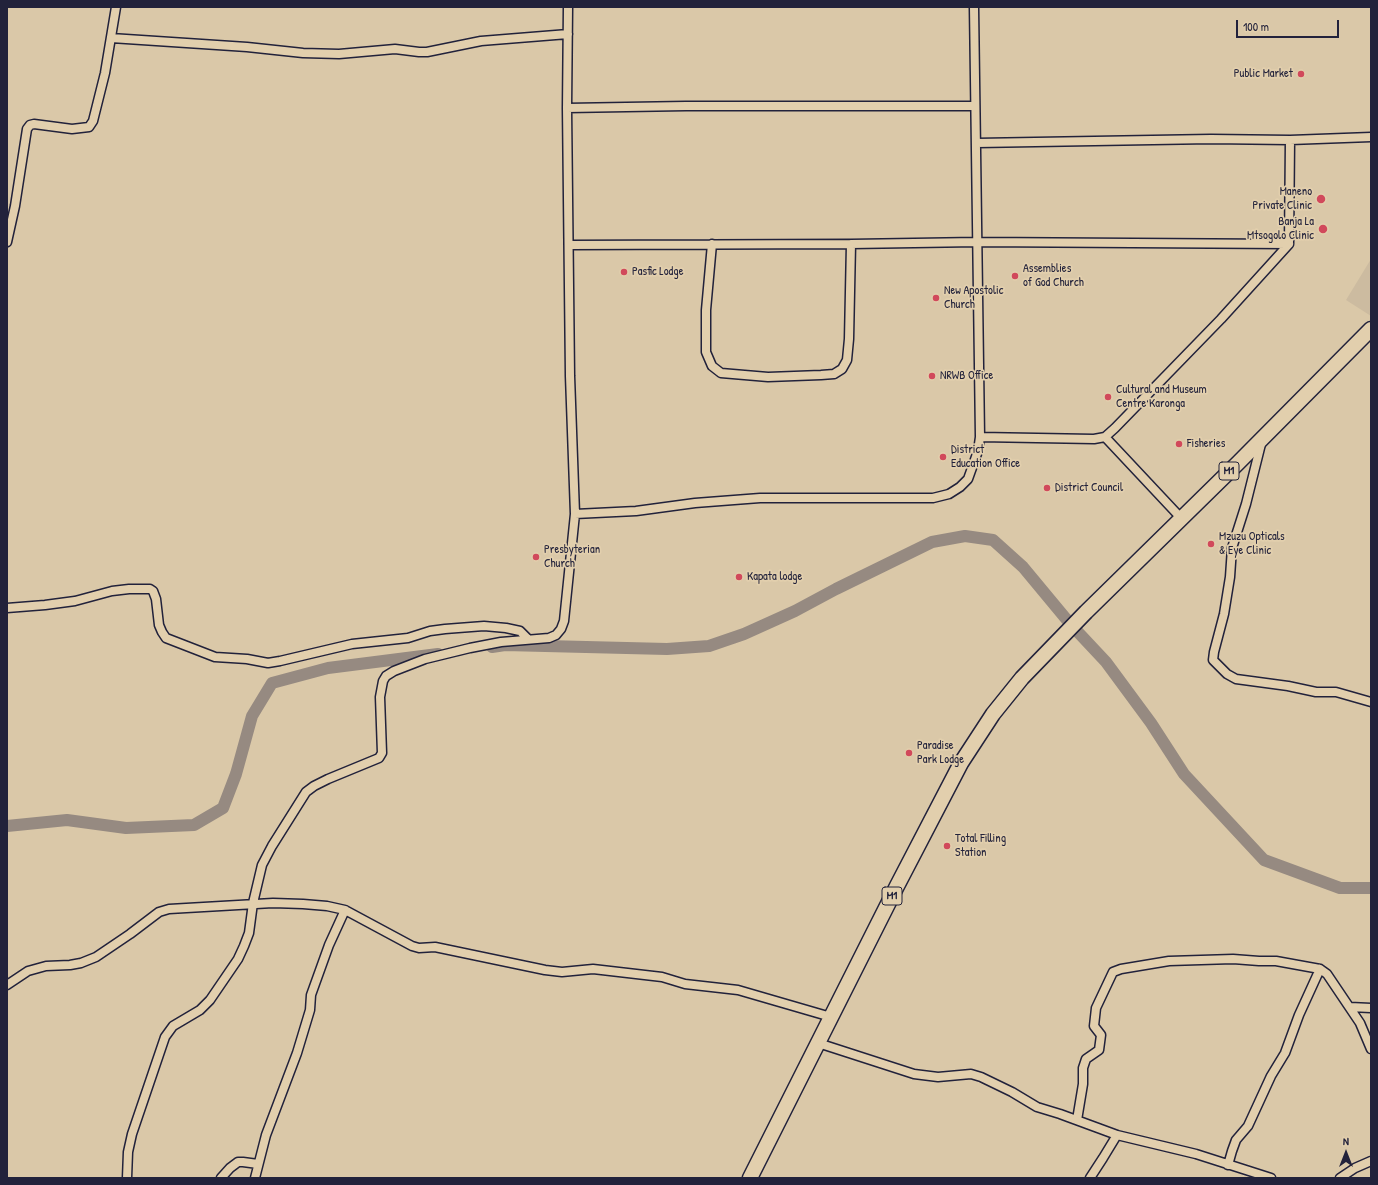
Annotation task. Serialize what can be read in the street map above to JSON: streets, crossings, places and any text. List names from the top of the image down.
{
  "streets": {
    "highway": ["M1"]
  },
  "places": [
    "Public Market",
    "Maneno Private Clinic",
    "Banja La Mtsogolo Clinic",
    "Pasfic Lodge",
    "Assemblies of God Church",
    "New Apostolic Church",
    "NRWB Office",
    "Cultural and Museum Centre Karonga",
    "Fisheries",
    "District Education Office",
    "District Council",
    "Mzuzu Opticals & Eye Clinic",
    "Presbyterian Church",
    "Kapata lodge",
    "Paradise Park Lodge",
    "Total Filling Station"
  ],
  "scale_bar": "100 m",
  "north": "top"
}
